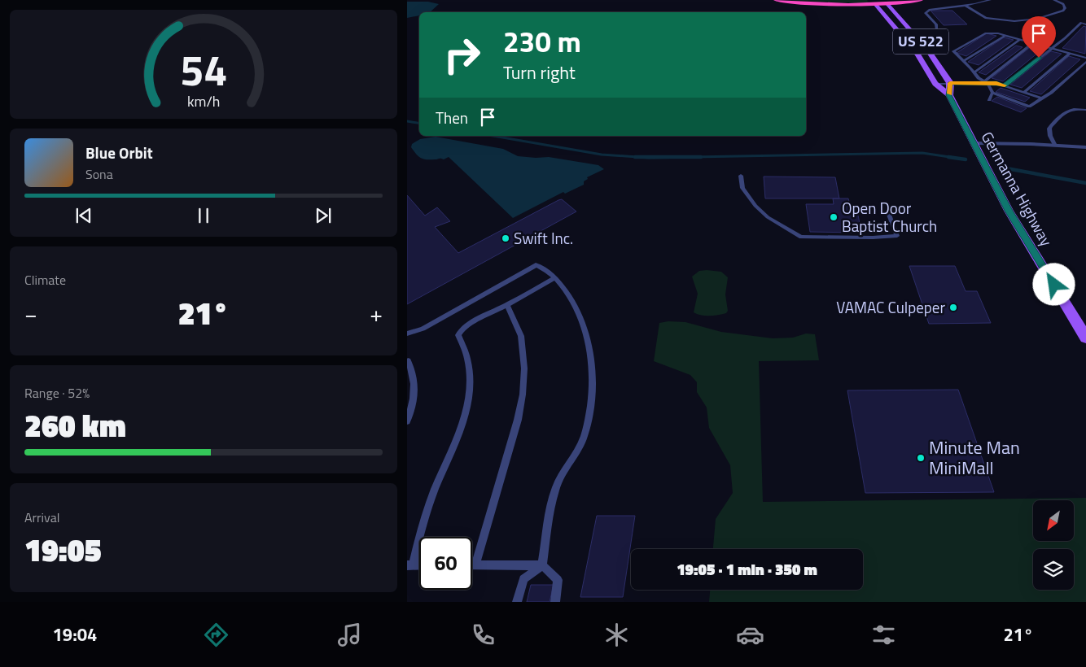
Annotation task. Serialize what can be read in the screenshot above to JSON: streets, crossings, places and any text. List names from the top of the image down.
{
  "streets": {
    "main road": ["US 522", "Germanna Highway"]
  },
  "places": [
    "Open Door Baptist Church",
    "Swift Inc.",
    "VAMAC Culpeper",
    "Minute Man MiniMall"
  ],
  "north": "bottom left",
  "page": {
    "turn": ["230 m", "Turn right"],
    "then": "Then",
    "song": ["Blue Orbit", "Sona"],
    "tile": [
      "Climate",
      ["Range · 52%", "260 km"],
      ["Arrival", "19:05"]
    ],
    "heat": ["−", "21°", "+"],
    "limit": "60",
    "trip": "19:05 · 1 min · 350 m",
    "tabs": ["19:04", "21°"],
    "gauge": ["54", "km/h"]
  }
}
